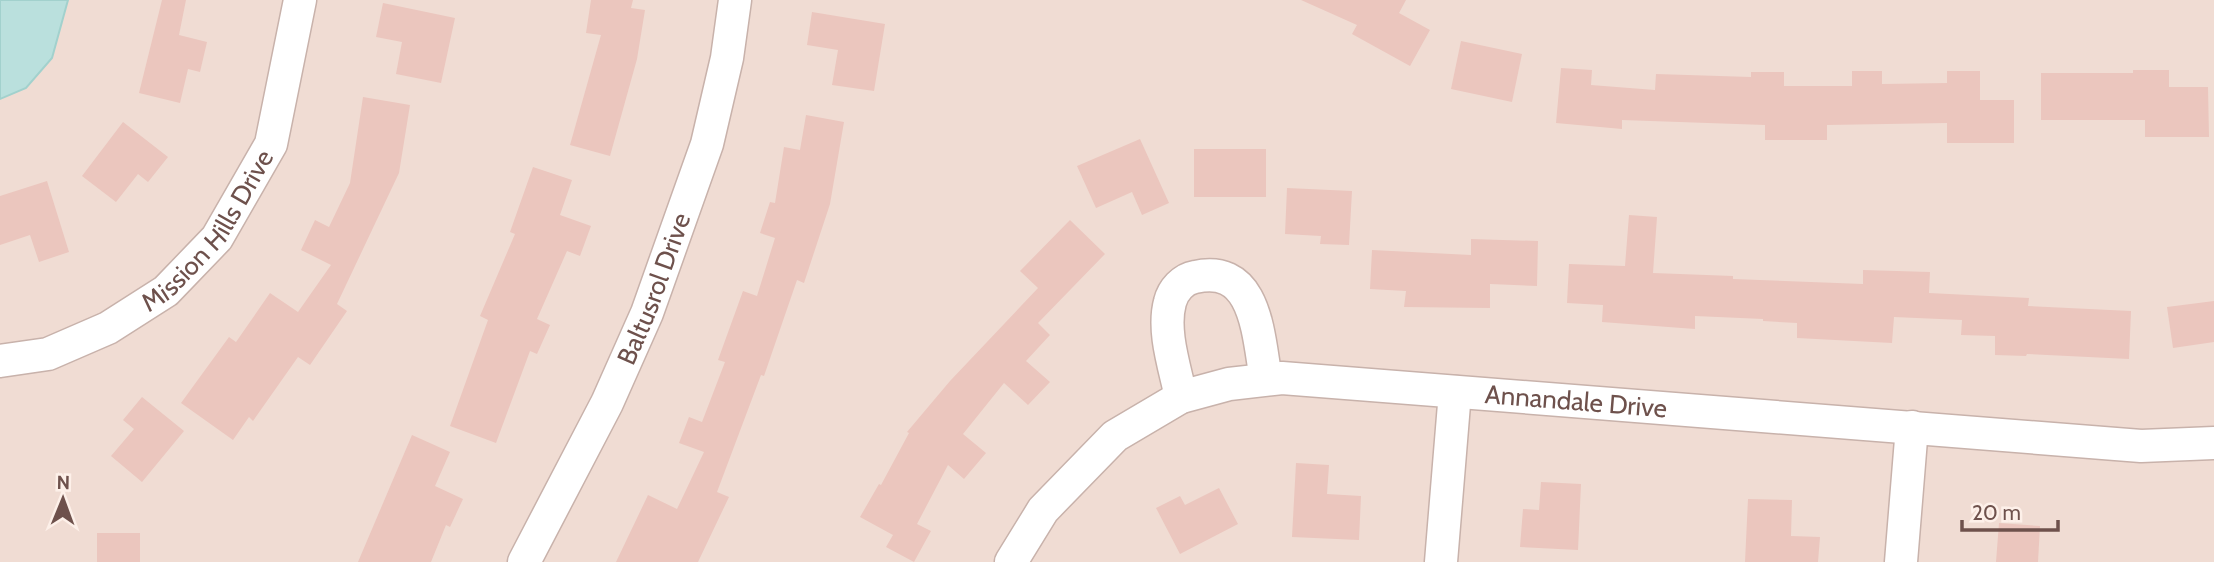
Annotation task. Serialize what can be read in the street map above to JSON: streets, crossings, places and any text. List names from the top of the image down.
{
  "streets": {
    "street": ["Mission Hills Drive", "Baltusrol Drive", "Annandale Drive"]
  },
  "scale_bar": "20 m",
  "north": "top"
}
